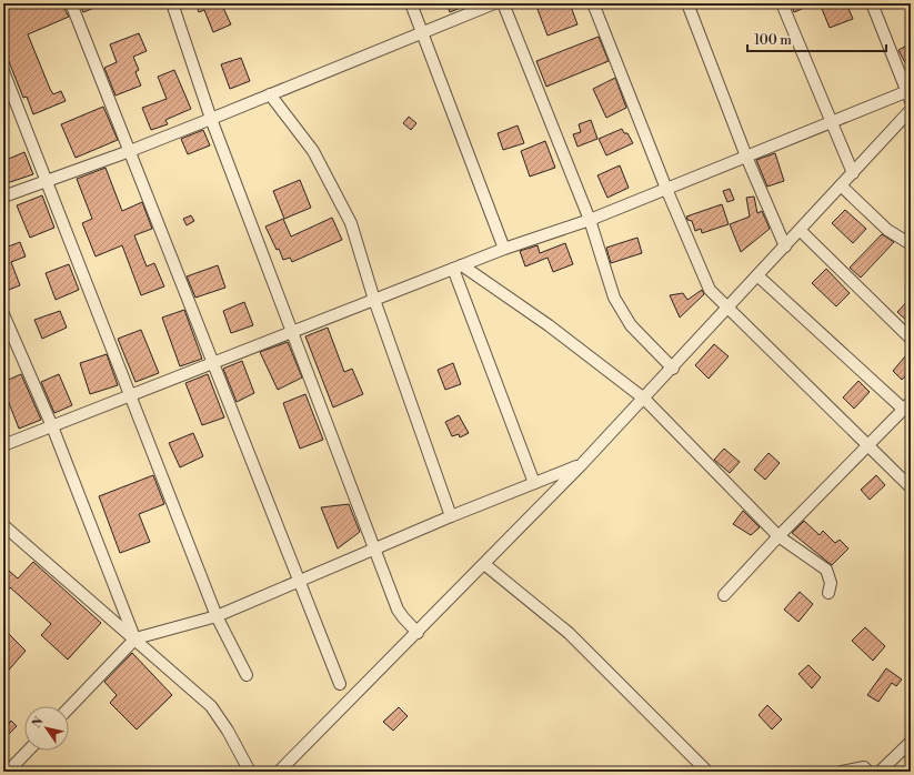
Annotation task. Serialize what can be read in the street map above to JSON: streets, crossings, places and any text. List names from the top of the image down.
{
  "scale_bar": "100 m",
  "north": "top left"
}
